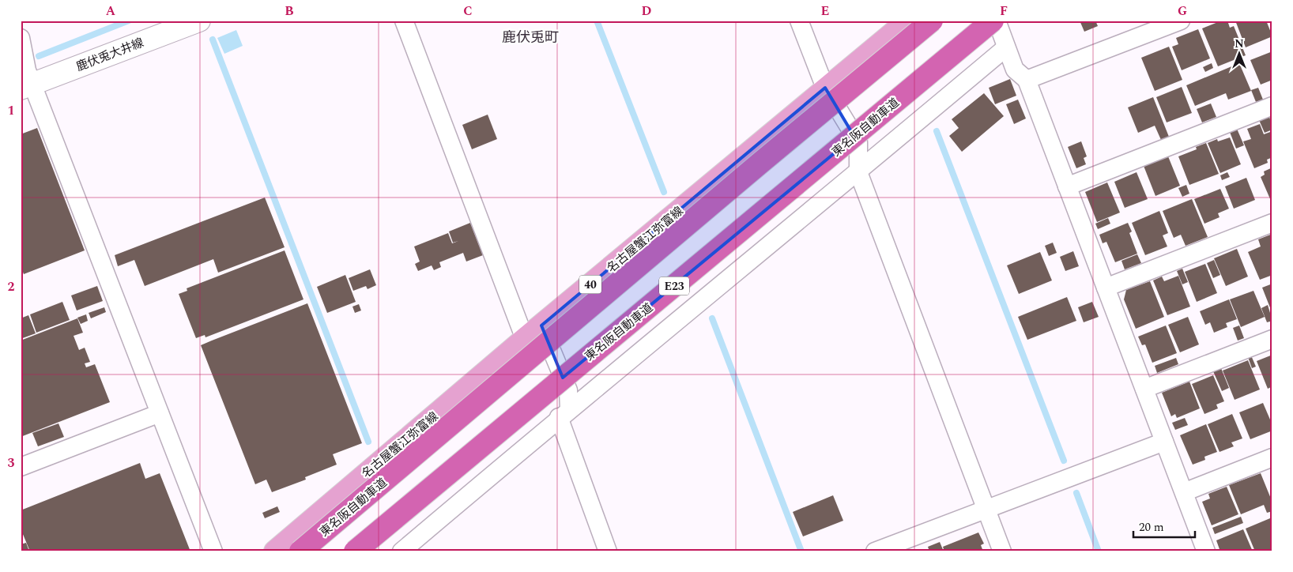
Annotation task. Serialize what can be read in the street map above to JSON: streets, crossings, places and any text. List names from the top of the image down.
{
  "streets": {
    "highway": ["東名阪自動車道", "E23"],
    "main road": ["鹿伏兎大井線", "名古屋蟹江弥富線", "40"]
  },
  "districts": ["鹿伏兎町"],
  "scale_bar": "20 m",
  "north": "top",
  "grid": {
    "columns": [
      "A",
      "B",
      "C",
      "D",
      "E",
      "F",
      "G"
    ],
    "rows": ["1", "2", "3"]
  }
}
